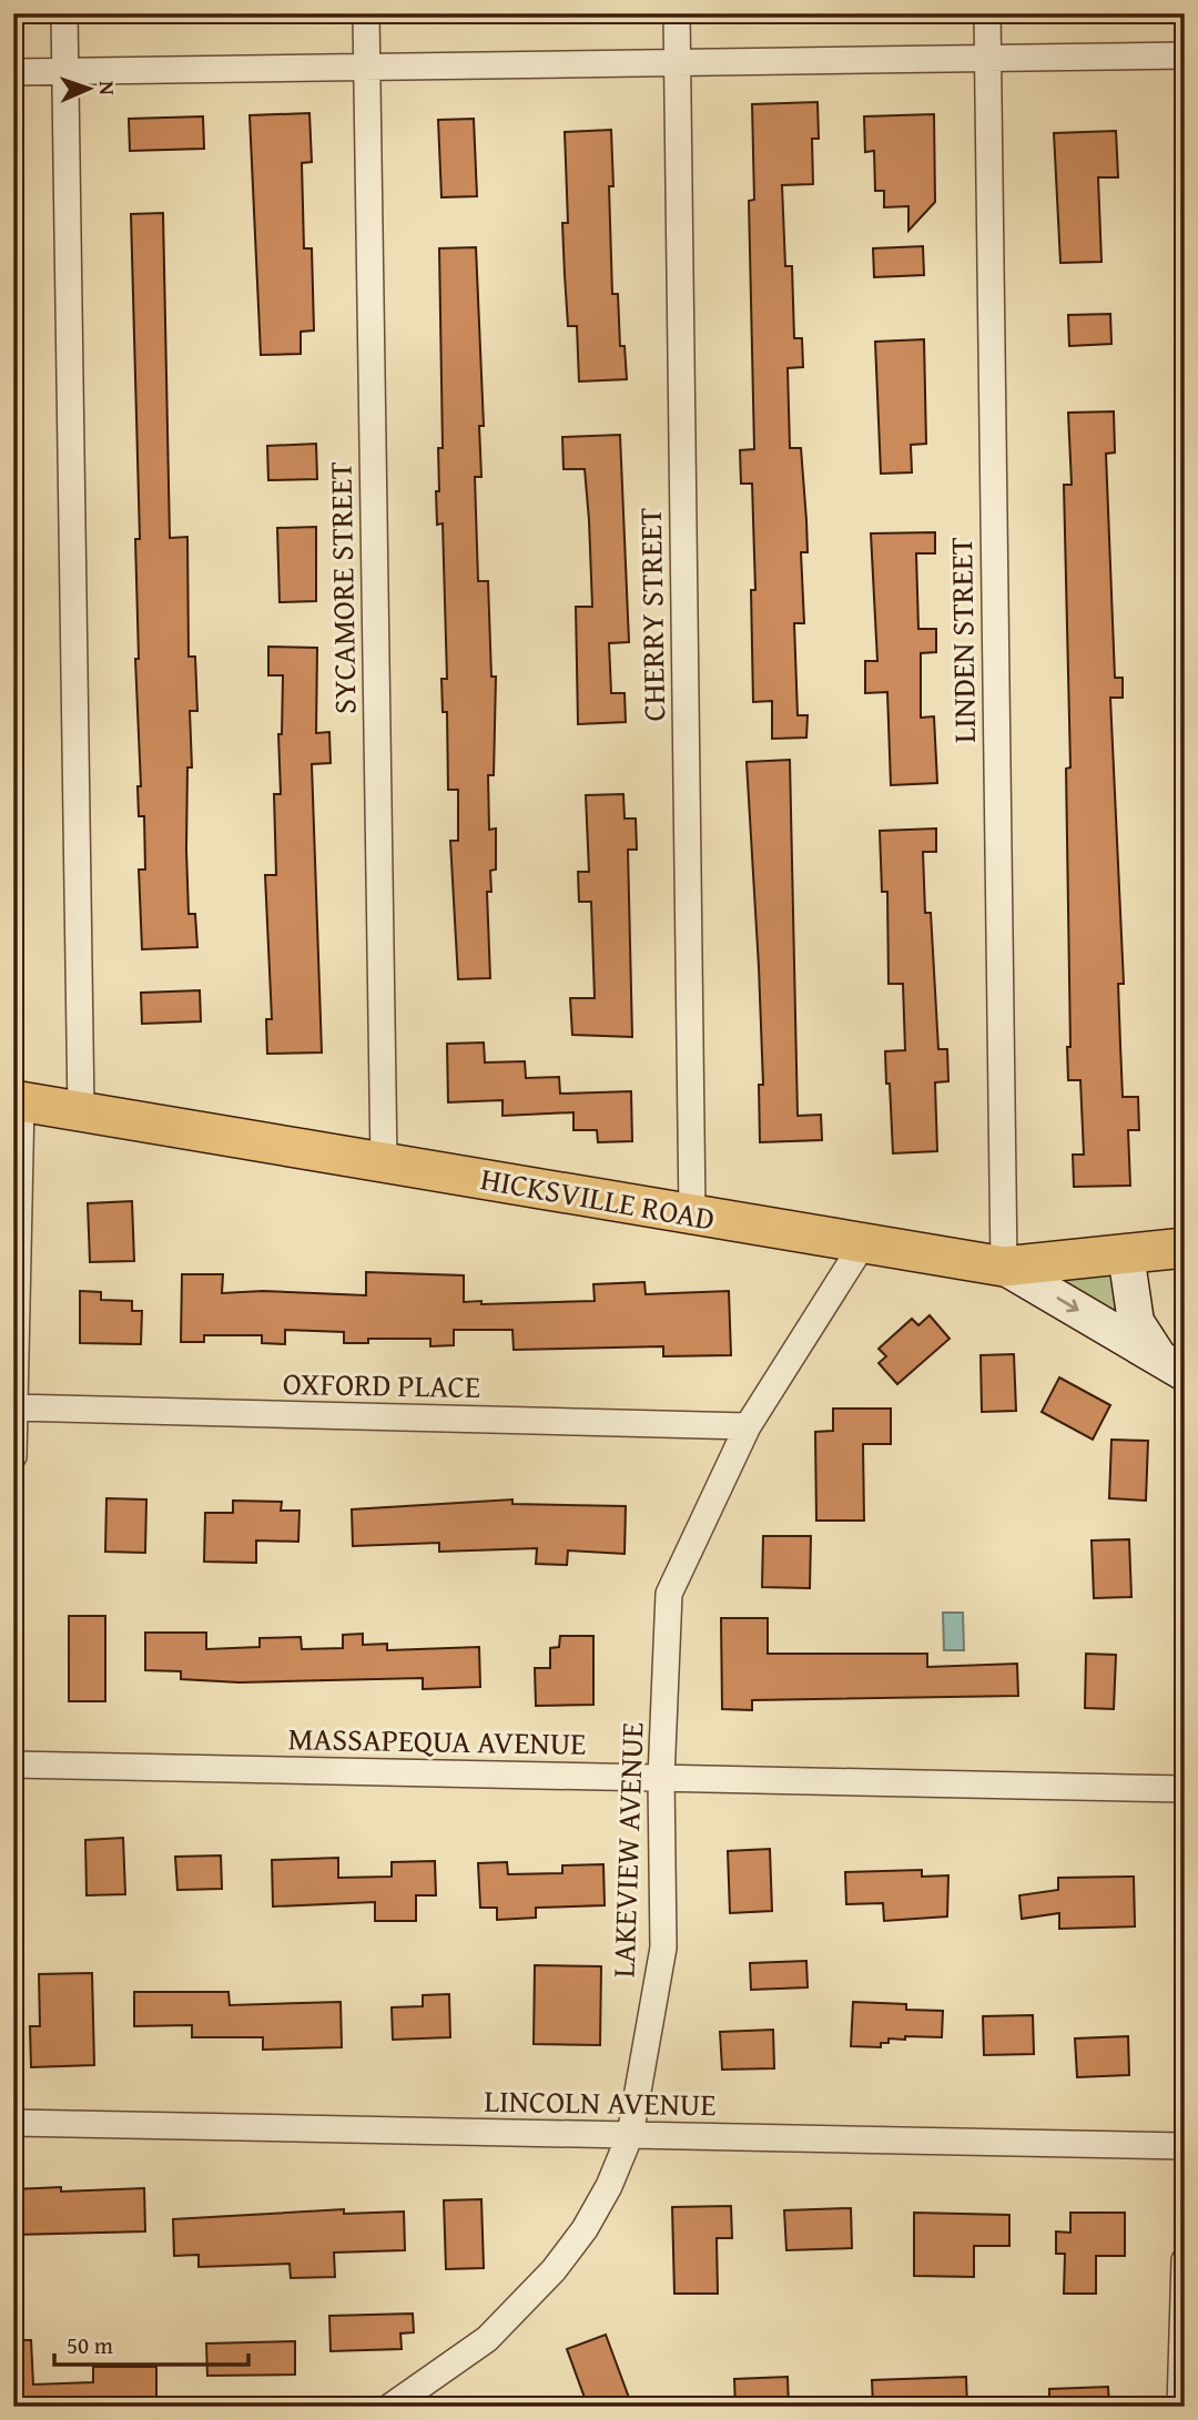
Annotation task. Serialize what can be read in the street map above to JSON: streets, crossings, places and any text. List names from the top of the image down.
{
  "streets": {
    "main road": ["HICKSVILLE ROAD"],
    "street": [
      "SYCAMORE STREET",
      "CHERRY STREET",
      "LINDEN STREET",
      "OXFORD PLACE",
      "MASSAPEQUA AVENUE",
      "LAKEVIEW AVENUE",
      "LINCOLN AVENUE"
    ]
  },
  "crossings": [
    ["SYCAMORE STREET", "HICKSVILLE ROAD"],
    ["CHERRY STREET", "HICKSVILLE ROAD"],
    ["LINDEN STREET", "HICKSVILLE ROAD"],
    ["HICKSVILLE ROAD", "LAKEVIEW AVENUE"],
    ["OXFORD PLACE", "LAKEVIEW AVENUE"],
    ["MASSAPEQUA AVENUE", "LAKEVIEW AVENUE"],
    ["LAKEVIEW AVENUE", "LINCOLN AVENUE"]
  ],
  "scale_bar": "50 m",
  "north": "right"
}
